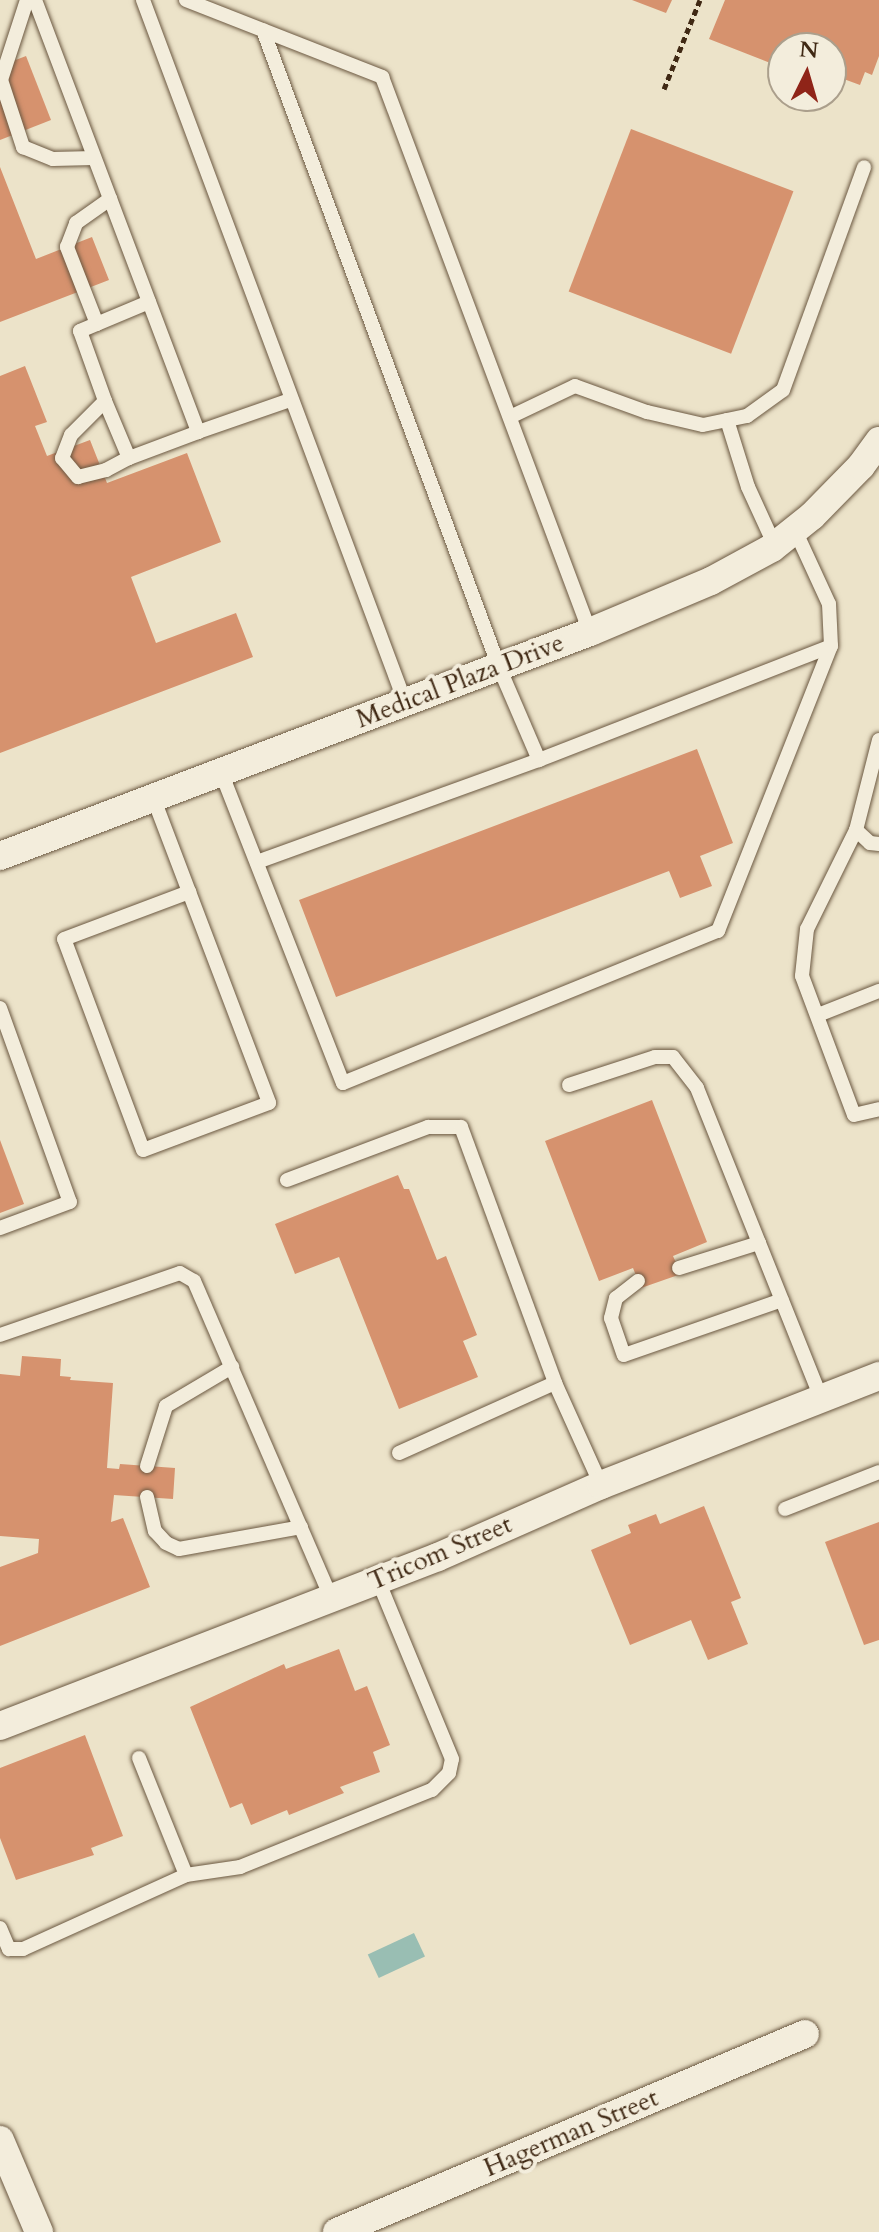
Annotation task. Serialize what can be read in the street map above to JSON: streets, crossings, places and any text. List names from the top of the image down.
{
  "streets": {
    "street": ["Medical Plaza Drive", "Tricom Street", "Hagerman Street"]
  },
  "north": "top"
}
